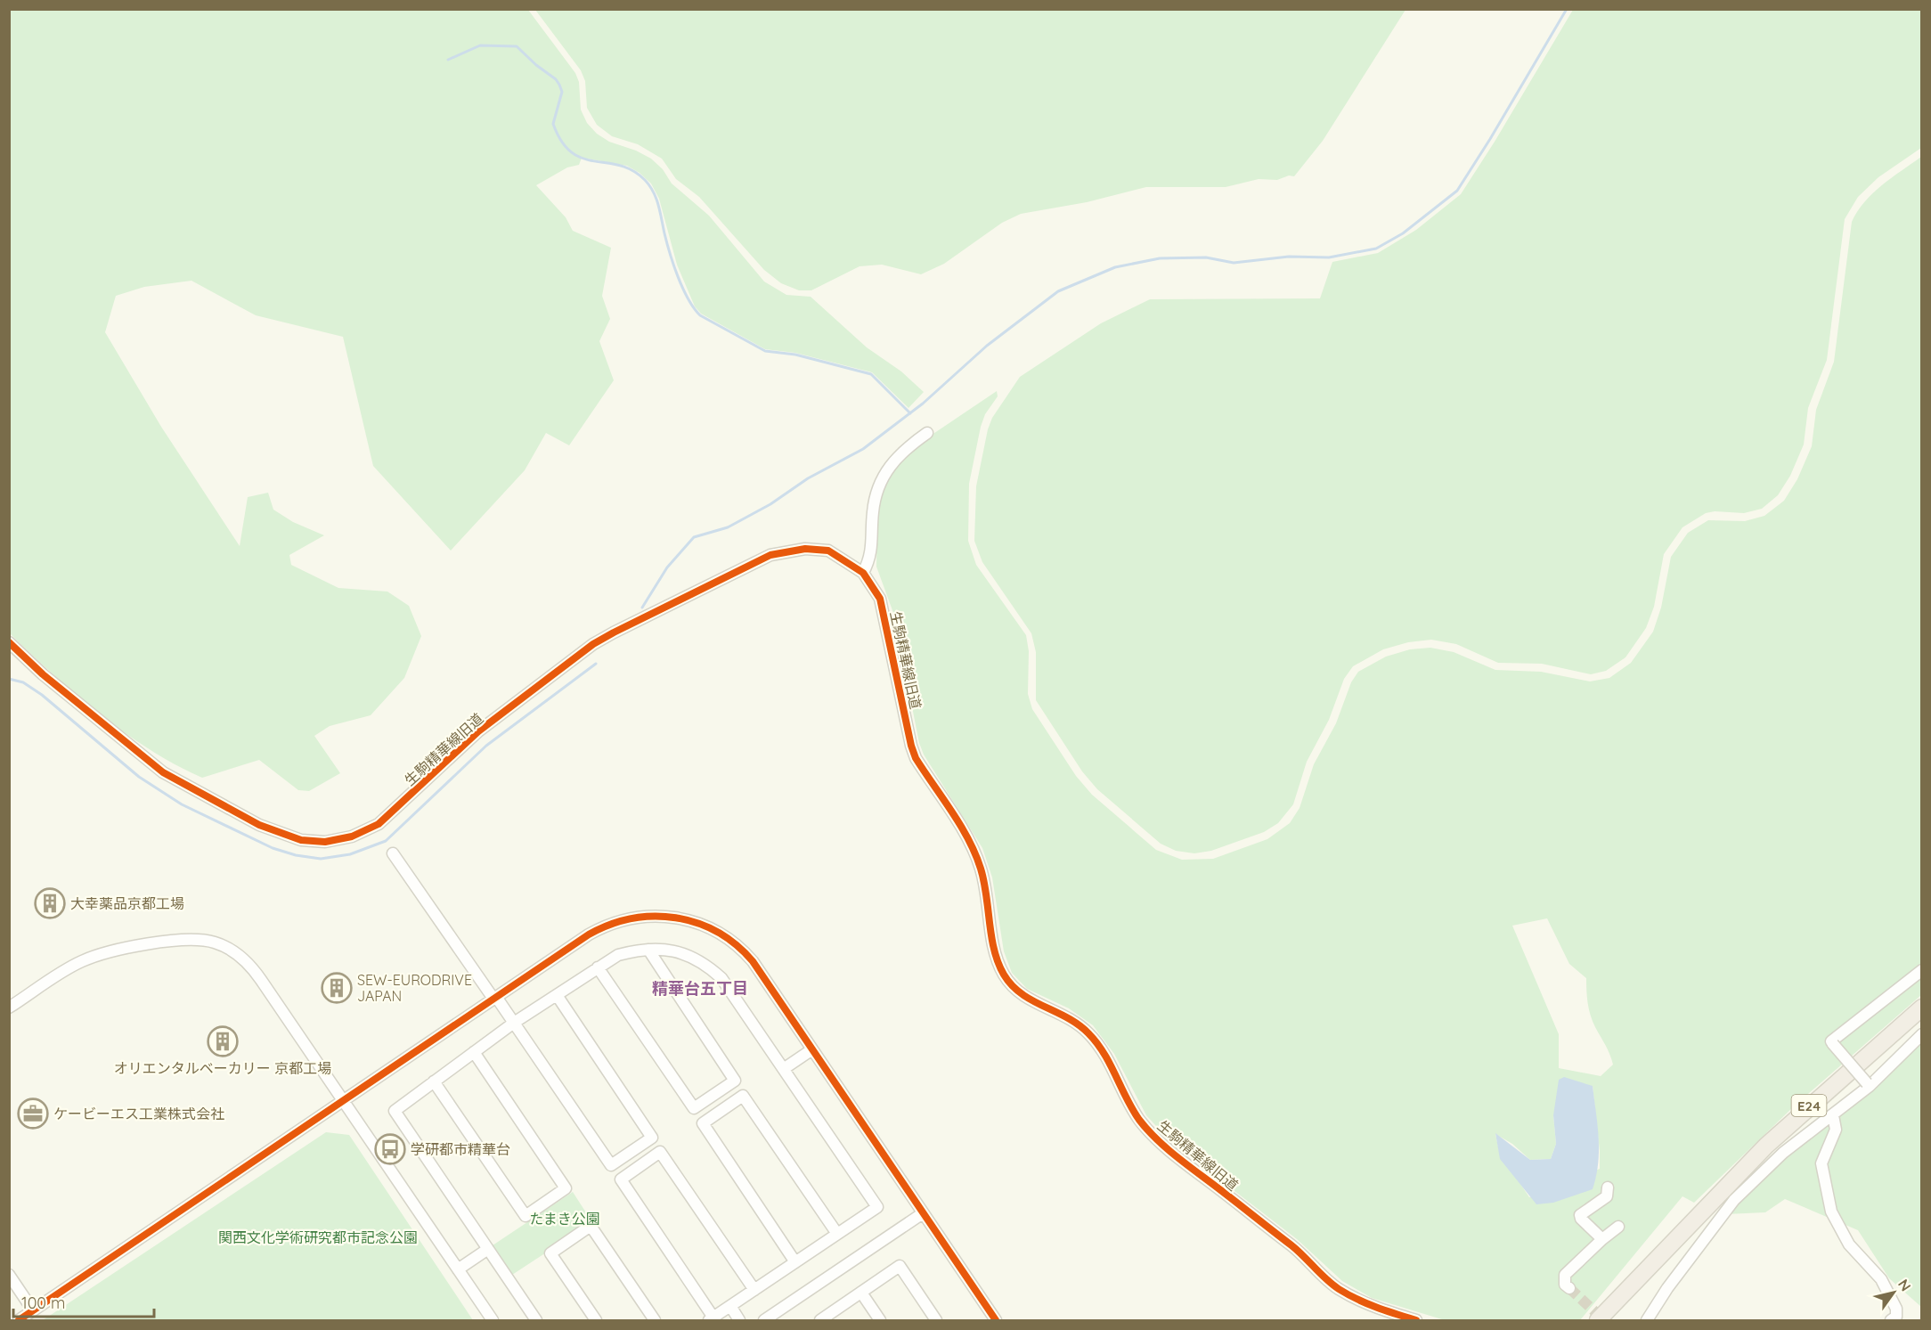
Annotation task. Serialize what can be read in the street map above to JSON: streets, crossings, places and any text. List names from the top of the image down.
{
  "streets": {
    "highway": ["E24"],
    "street": ["生駒精華線旧道"]
  },
  "districts": ["精華台五丁目"],
  "parks": ["たまき公園", "関西文化学術研究都市記念公園"],
  "places": {
    "building": ["大幸薬品京都工場", "SEW-EURODRIVE JAPAN", "オリエンタルベーカリー 京都工場"],
    "office": ["ケービーエス工業株式会社"],
    "bus stop": ["学研都市精華台"]
  },
  "scale_bar": "100 m",
  "north": "top right"
}
